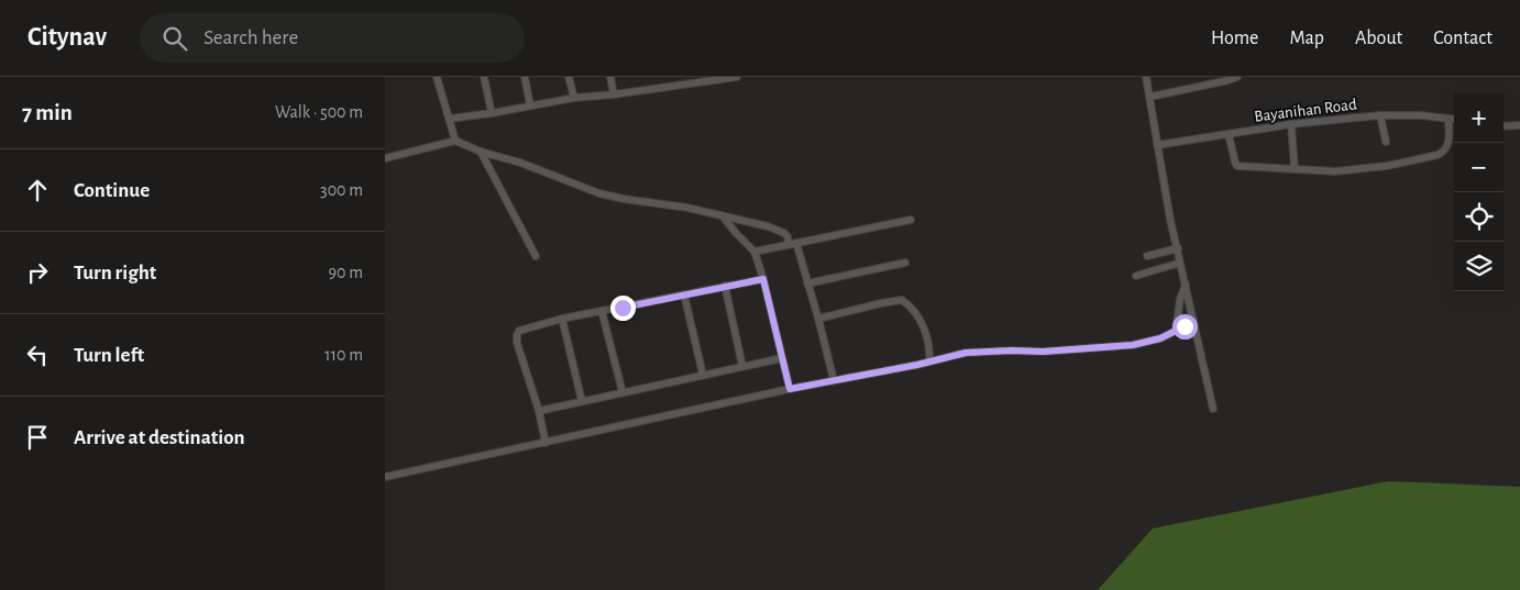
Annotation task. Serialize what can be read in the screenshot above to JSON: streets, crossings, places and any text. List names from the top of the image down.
{
  "streets": {
    "street": ["Bayanihan Road"]
  },
  "page": {
    "header": "Citynav",
    "search": "Search here",
    "nav": [
      "Home",
      "Map",
      "About",
      "Contact"
    ],
    "heading": ["7 min", "Walk · 500 m"],
    "map_buttons": ["+", "−"],
    "list": [
      ["Continue", "300 m"],
      ["Turn right", "90 m"],
      ["Turn left", "110 m"],
      "Arrive at destination"
    ]
  }
}
